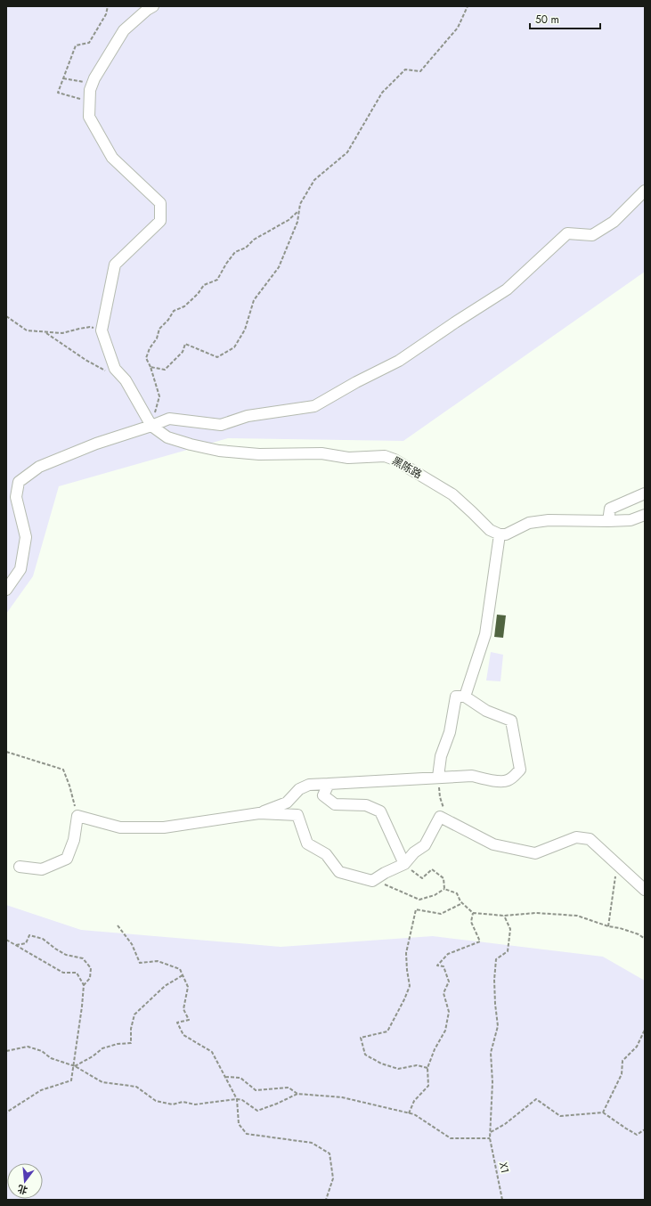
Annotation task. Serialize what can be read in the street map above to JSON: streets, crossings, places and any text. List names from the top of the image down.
{
  "streets": {
    "street": ["黑陈路"],
    "path": ["X1"]
  },
  "scale_bar": "50 m",
  "north": "bottom"
}
